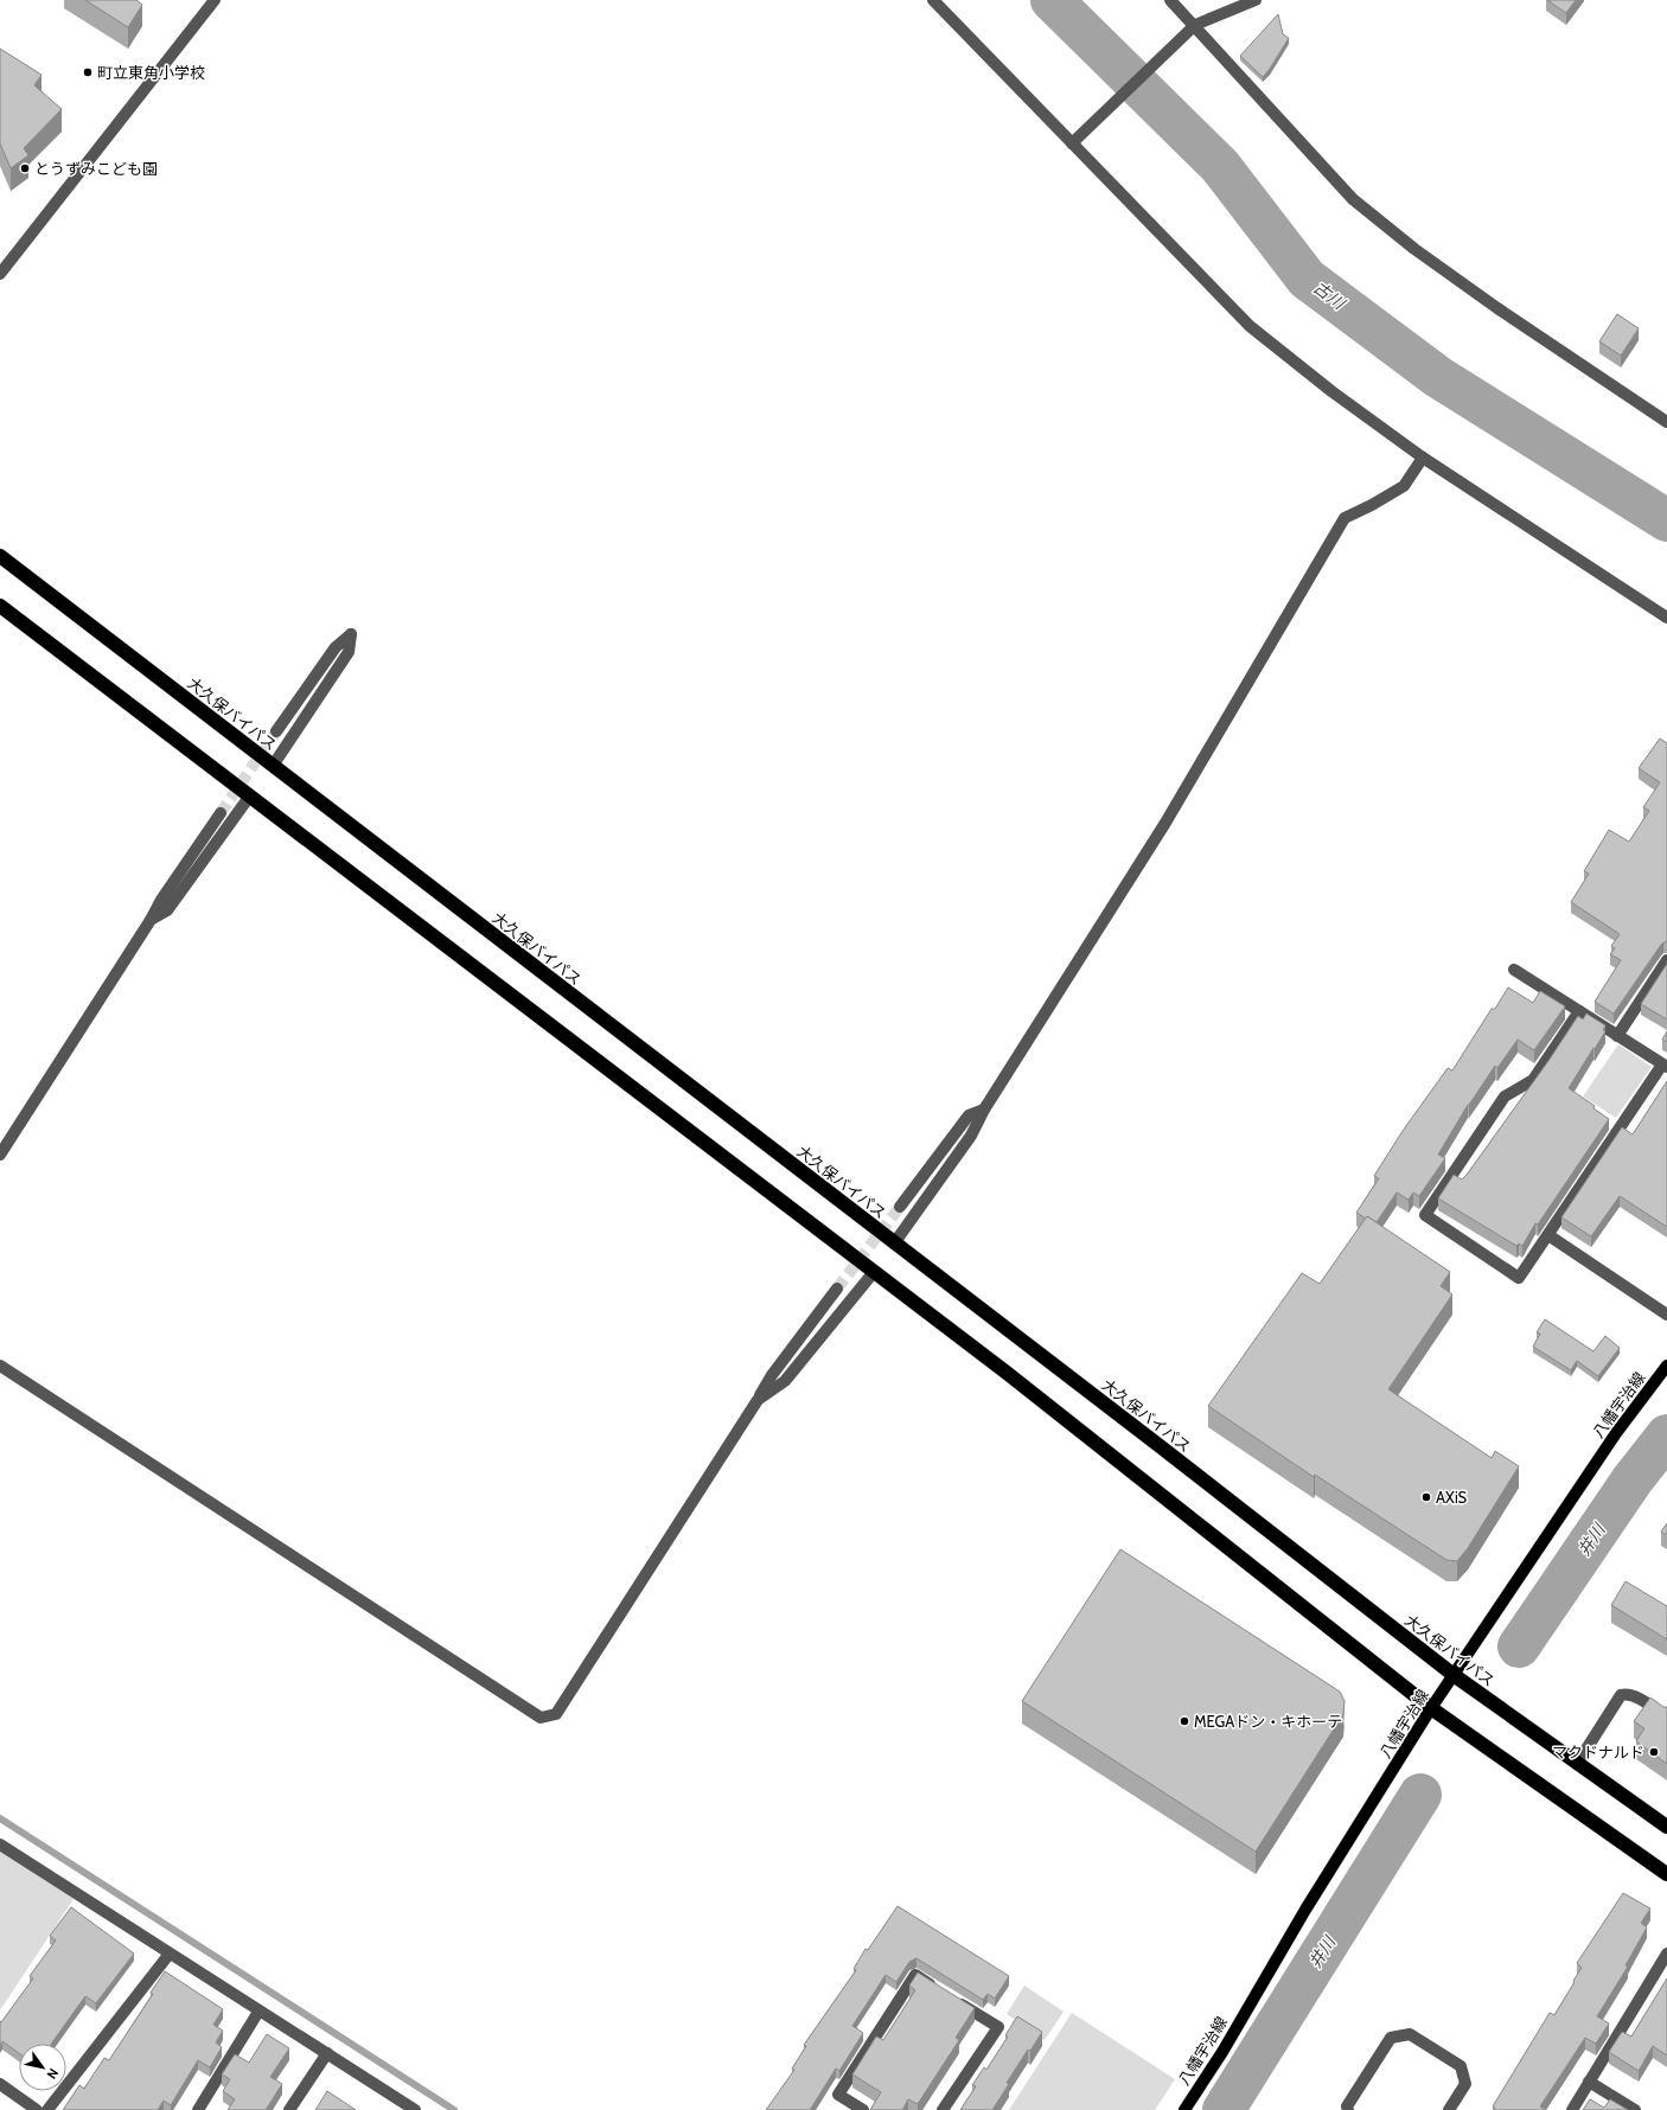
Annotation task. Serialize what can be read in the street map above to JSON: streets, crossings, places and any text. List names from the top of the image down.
{
  "streets": {
    "highway": ["大久保バイパス"],
    "main road": ["八幡宇治線"]
  },
  "crossings": [
    ["大久保バイパス", "八幡宇治線"]
  ],
  "water": ["古川", "井川"],
  "places": [
    "町立東角小学校",
    "とうずみこども園",
    "AXiS",
    "MEGAドン・キホーテ",
    "マクドナルド"
  ],
  "north": "bottom right"
}
